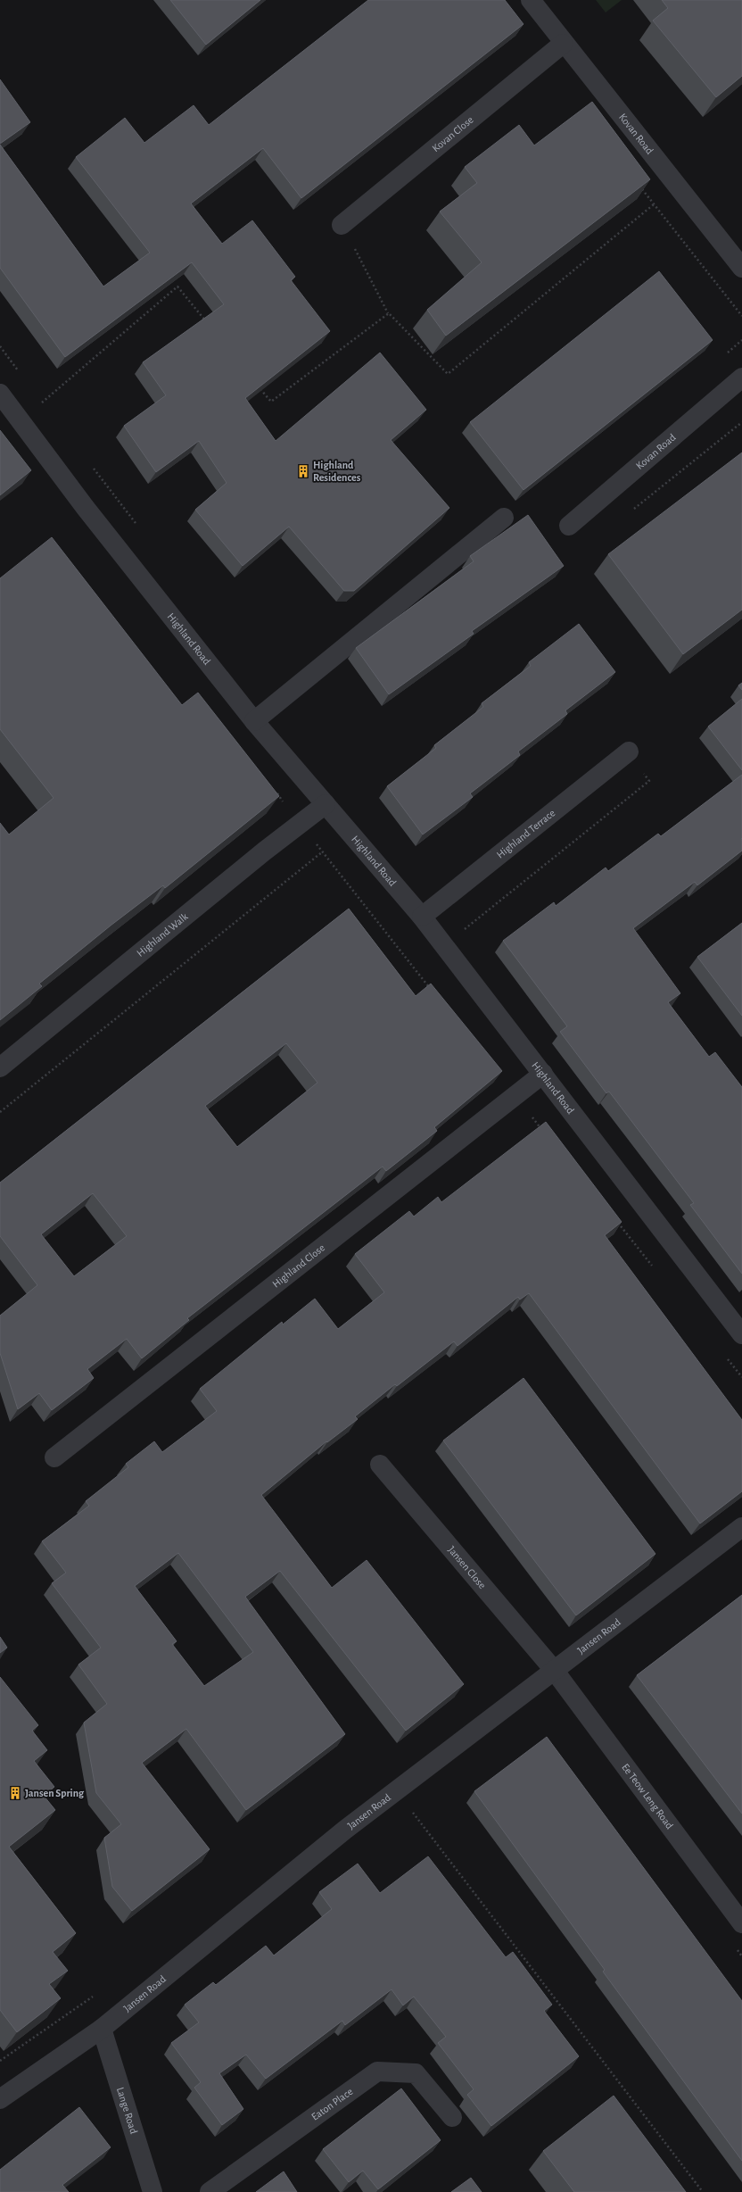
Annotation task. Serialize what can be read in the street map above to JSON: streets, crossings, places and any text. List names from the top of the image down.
{
  "streets": {
    "street": [
      "Kovan Close",
      "Kovan Road",
      "Highland Road",
      "Highland Terrace",
      "Highland Walk",
      "Highland Close",
      "Jansen Close",
      "Jansen Road",
      "Ee Teow Leng Road",
      "Eaton Place",
      "Lange Road"
    ]
  },
  "crossings": [
    ["Kovan Close", "Kovan Road"],
    ["Highland Road", "Highland Terrace"],
    ["Highland Road", "Highland Walk"],
    ["Highland Road", "Highland Close"],
    ["Jansen Close", "Jansen Road"],
    ["Jansen Close", "Ee Teow Leng Road"],
    ["Jansen Road", "Ee Teow Leng Road"],
    ["Jansen Road", "Lange Road"]
  ],
  "places": {
    "building": ["Highland Residences", "Jansen Spring"]
  }
}
